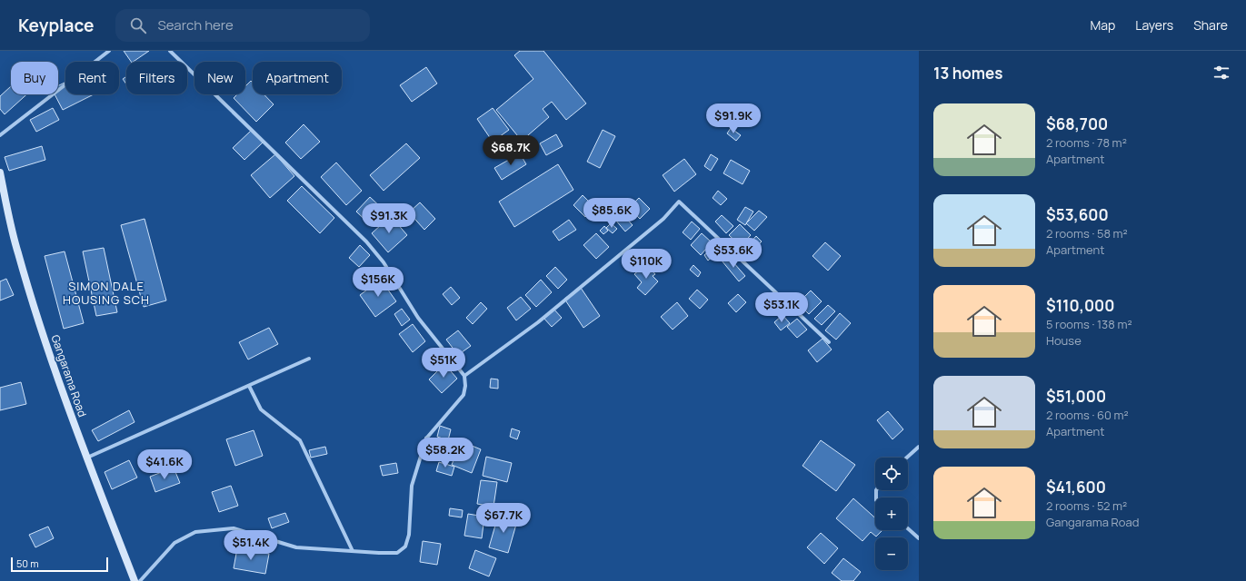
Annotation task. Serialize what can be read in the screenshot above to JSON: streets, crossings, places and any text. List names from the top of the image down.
{
  "streets": {
    "street": ["Gangarama Road"]
  },
  "districts": ["SIMON DALE HOUSING SCH"],
  "scale_bar": "50 m",
  "page": {
    "header": "Keyplace",
    "search": "Search here",
    "nav": ["Map", "Layers", "Share"],
    "heading": "13 homes",
    "chip": [
      "Buy",
      "Rent",
      "Filters",
      "New",
      "Apartment"
    ],
    "list": [
      {
        "name": "$68,700",
        "note": "2 rooms · 78 m² · Apartment"
      },
      {
        "name": "$53,600",
        "note": "2 rooms · 58 m² · Apartment"
      },
      {
        "name": "$110,000",
        "note": "5 rooms · 138 m² · House"
      },
      {
        "name": "$51,000",
        "note": "2 rooms · 60 m² · Apartment"
      },
      {
        "name": "$41,600",
        "note": "2 rooms · 52 m² · Gangarama Road"
      }
    ],
    "price": [
      "$91.9K",
      "$68.7K",
      "$85.6K",
      "$91.3K",
      "$53.6K",
      "$110K",
      "$156K",
      "$53.1K",
      "$51K",
      "$58.2K",
      "$41.6K",
      "$67.7K",
      "$51.4K"
    ],
    "map_buttons": ["+", "−"],
    "scale": "50 m"
  }
}
